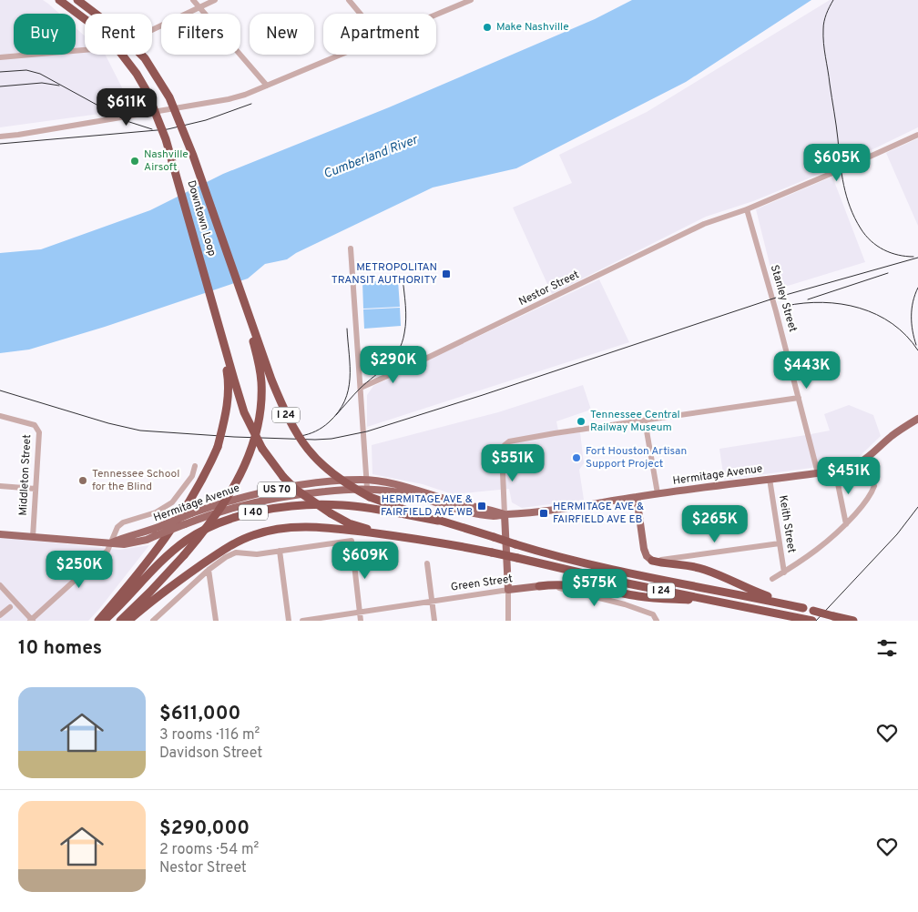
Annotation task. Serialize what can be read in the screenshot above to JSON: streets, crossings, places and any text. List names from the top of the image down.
{
  "streets": {
    "highway": ["Downtown Loop", "I 24", "I 40"],
    "main road": ["Hermitage Avenue", "US 70", "Green Street"],
    "street": [
      "Nestor Street",
      "Stanley Street",
      "Middleton Street",
      "Keith Street"
    ]
  },
  "crossings": [
    ["Downtown Loop", "I 24"],
    ["Nestor Street", "Stanley Street"],
    ["Stanley Street", "Hermitage Avenue"],
    ["I 24", "I 40"],
    ["Middleton Street", "Hermitage Avenue"],
    ["Hermitage Avenue", "Keith Street"]
  ],
  "water": ["Cumberland River"],
  "places": {
    "other": [
      "Make Nashville",
      "Nashville Airsoft",
      "Tennessee Central Railway Museum",
      "Fort Houston Artisan Support Project",
      "Tennessee School for the Blind"
    ],
    "transit": ["METROPOLITAN TRANSIT AUTHORITY", "HERMITAGE AVE & FAIRFIELD AVE WB", "HERMITAGE AVE & FAIRFIELD AVE EB"]
  },
  "page": {
    "chip": [
      "Buy",
      "Rent",
      "Filters",
      "New",
      "Apartment"
    ],
    "price": [
      "$611K",
      "$605K",
      "$290K",
      "$443K",
      "$551K",
      "$451K",
      "$265K",
      "$609K",
      "$250K",
      "$575K"
    ],
    "heading": "10 homes",
    "list": [
      {
        "name": "$611,000",
        "note": "3 rooms · 116 m² · Davidson Street"
      },
      {
        "name": "$290,000",
        "note": "2 rooms · 54 m² · Nestor Street"
      }
    ]
  }
}
